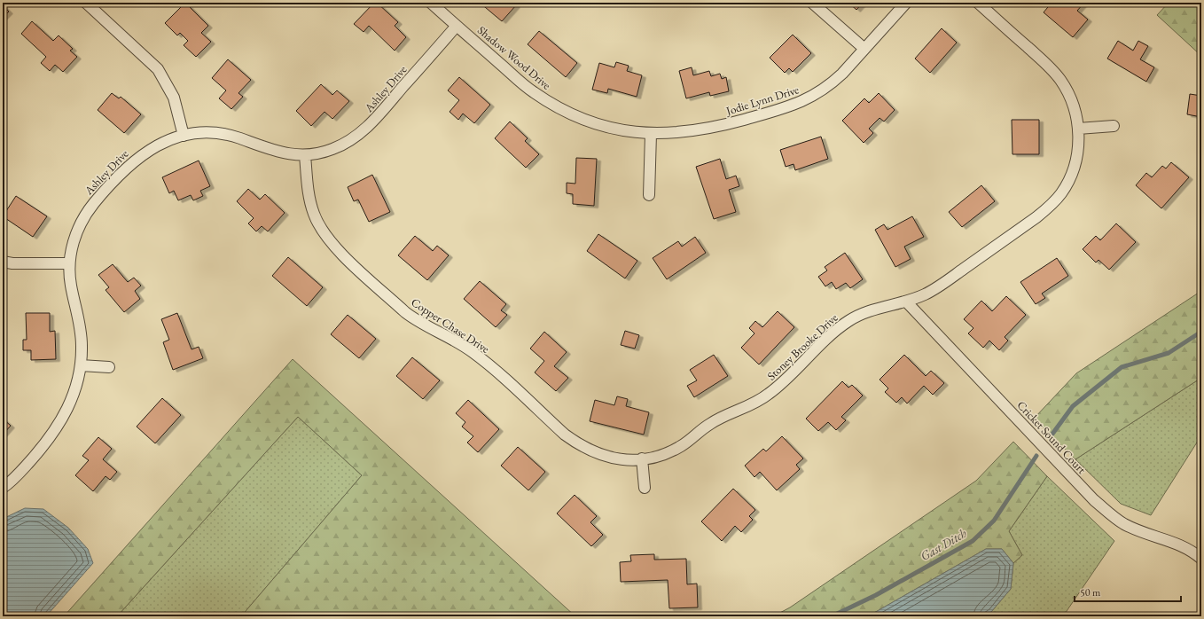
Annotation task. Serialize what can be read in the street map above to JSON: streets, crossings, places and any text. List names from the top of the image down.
{
  "streets": {
    "street": [
      "Shadow Wood Drive",
      "Ashley Drive",
      "Jodie Lynn Drive",
      "Copper Chase Drive",
      "Stoney Brooke Drive",
      "Cricket Sound Court"
    ]
  },
  "crossings": [
    ["Shadow Wood Drive", "Ashley Drive"],
    ["Shadow Wood Drive", "Jodie Lynn Drive"],
    ["Ashley Drive", "Copper Chase Drive"],
    ["Copper Chase Drive", "Stoney Brooke Drive"],
    ["Stoney Brooke Drive", "Cricket Sound Court"]
  ],
  "water": ["Gast Ditch"],
  "scale_bar": "50 m"
}
